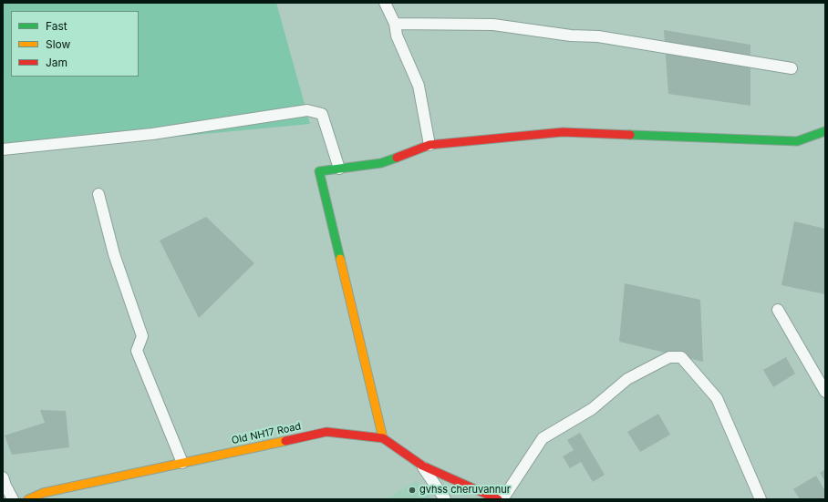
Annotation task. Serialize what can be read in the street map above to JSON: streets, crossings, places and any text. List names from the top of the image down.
{
  "streets": {
    "street": ["Old NH17 Road"]
  },
  "places": ["gvhss cheruvannur"],
  "legend": ["Fast", "Slow", "Jam"]
}
